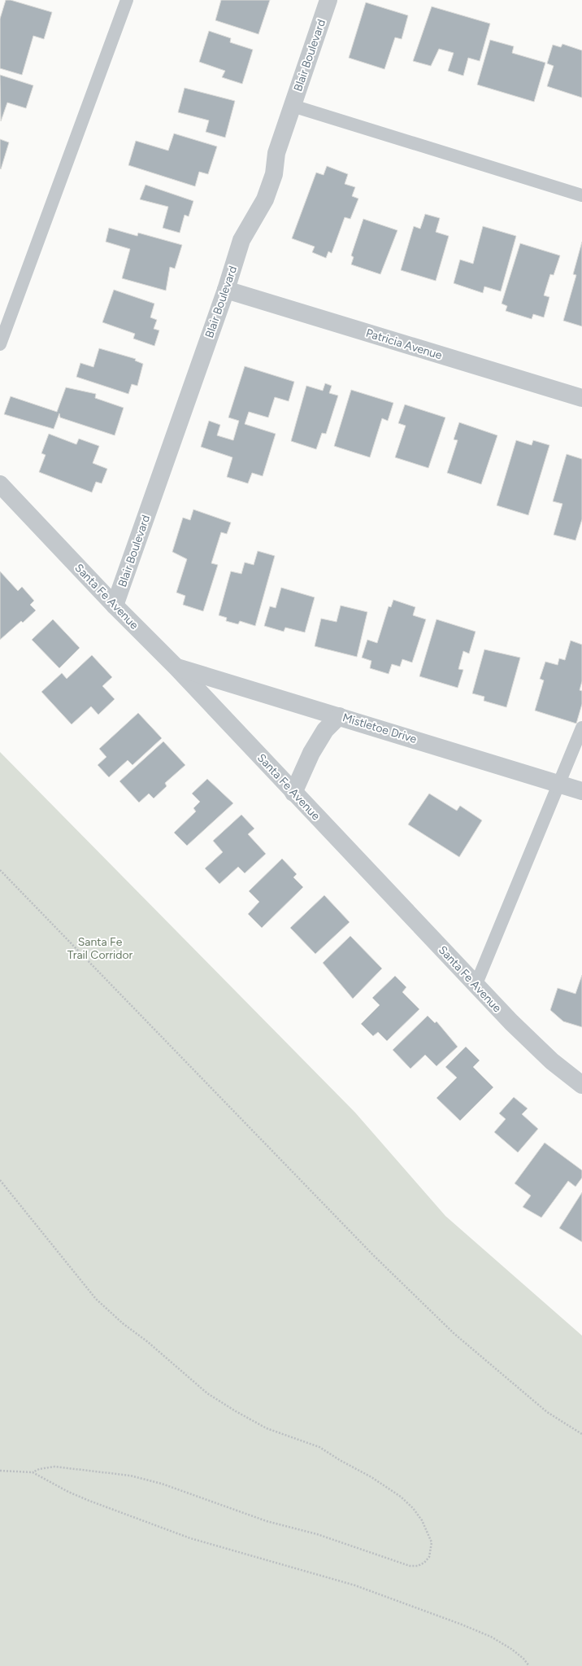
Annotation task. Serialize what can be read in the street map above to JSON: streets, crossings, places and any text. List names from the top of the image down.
{
  "streets": {
    "street": [
      "Blair Boulevard",
      "Patricia Avenue",
      "Santa Fe Avenue",
      "Mistletoe Drive"
    ]
  },
  "crossings": [
    ["Blair Boulevard", "Patricia Avenue"],
    ["Blair Boulevard", "Santa Fe Avenue"],
    ["Santa Fe Avenue", "Mistletoe Drive"]
  ],
  "parks": ["Santa Fe Trail Corridor"]
}
